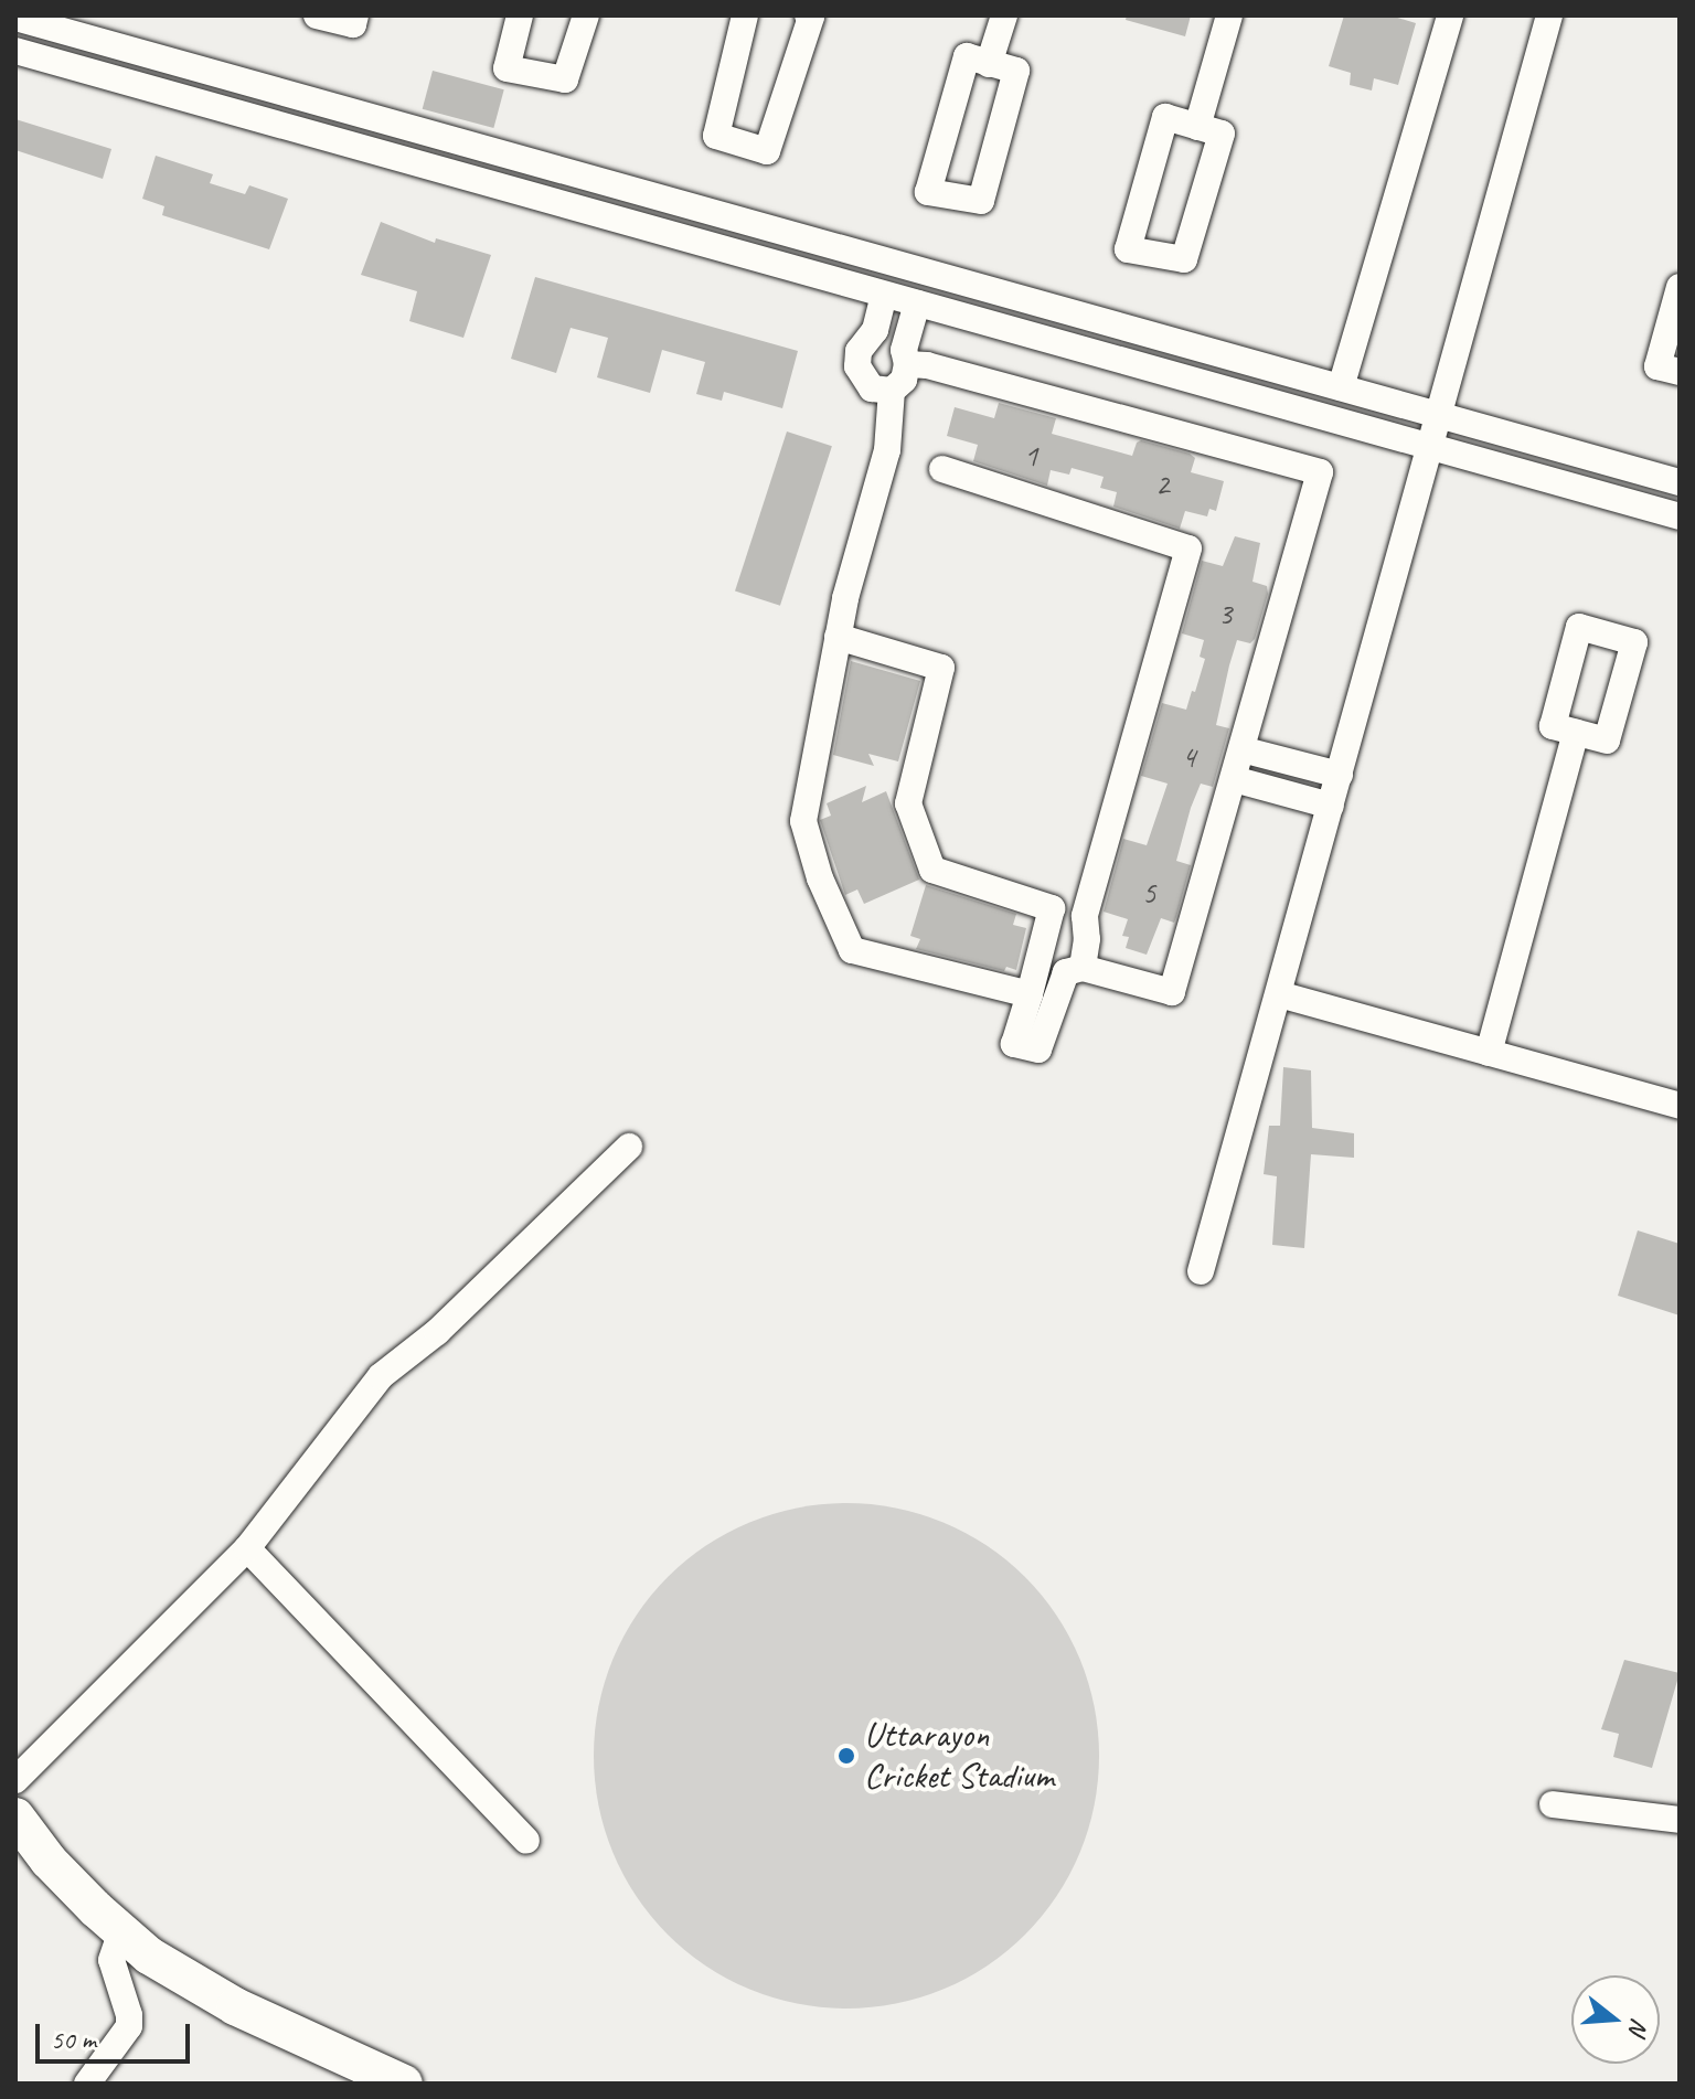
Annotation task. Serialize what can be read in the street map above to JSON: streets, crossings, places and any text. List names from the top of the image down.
{
  "places": ["Uttarayon Cricket Stadium"],
  "house_numbers": [
    "1",
    "2",
    "3",
    "4",
    "5"
  ],
  "scale_bar": "50 m",
  "north": "right"
}
